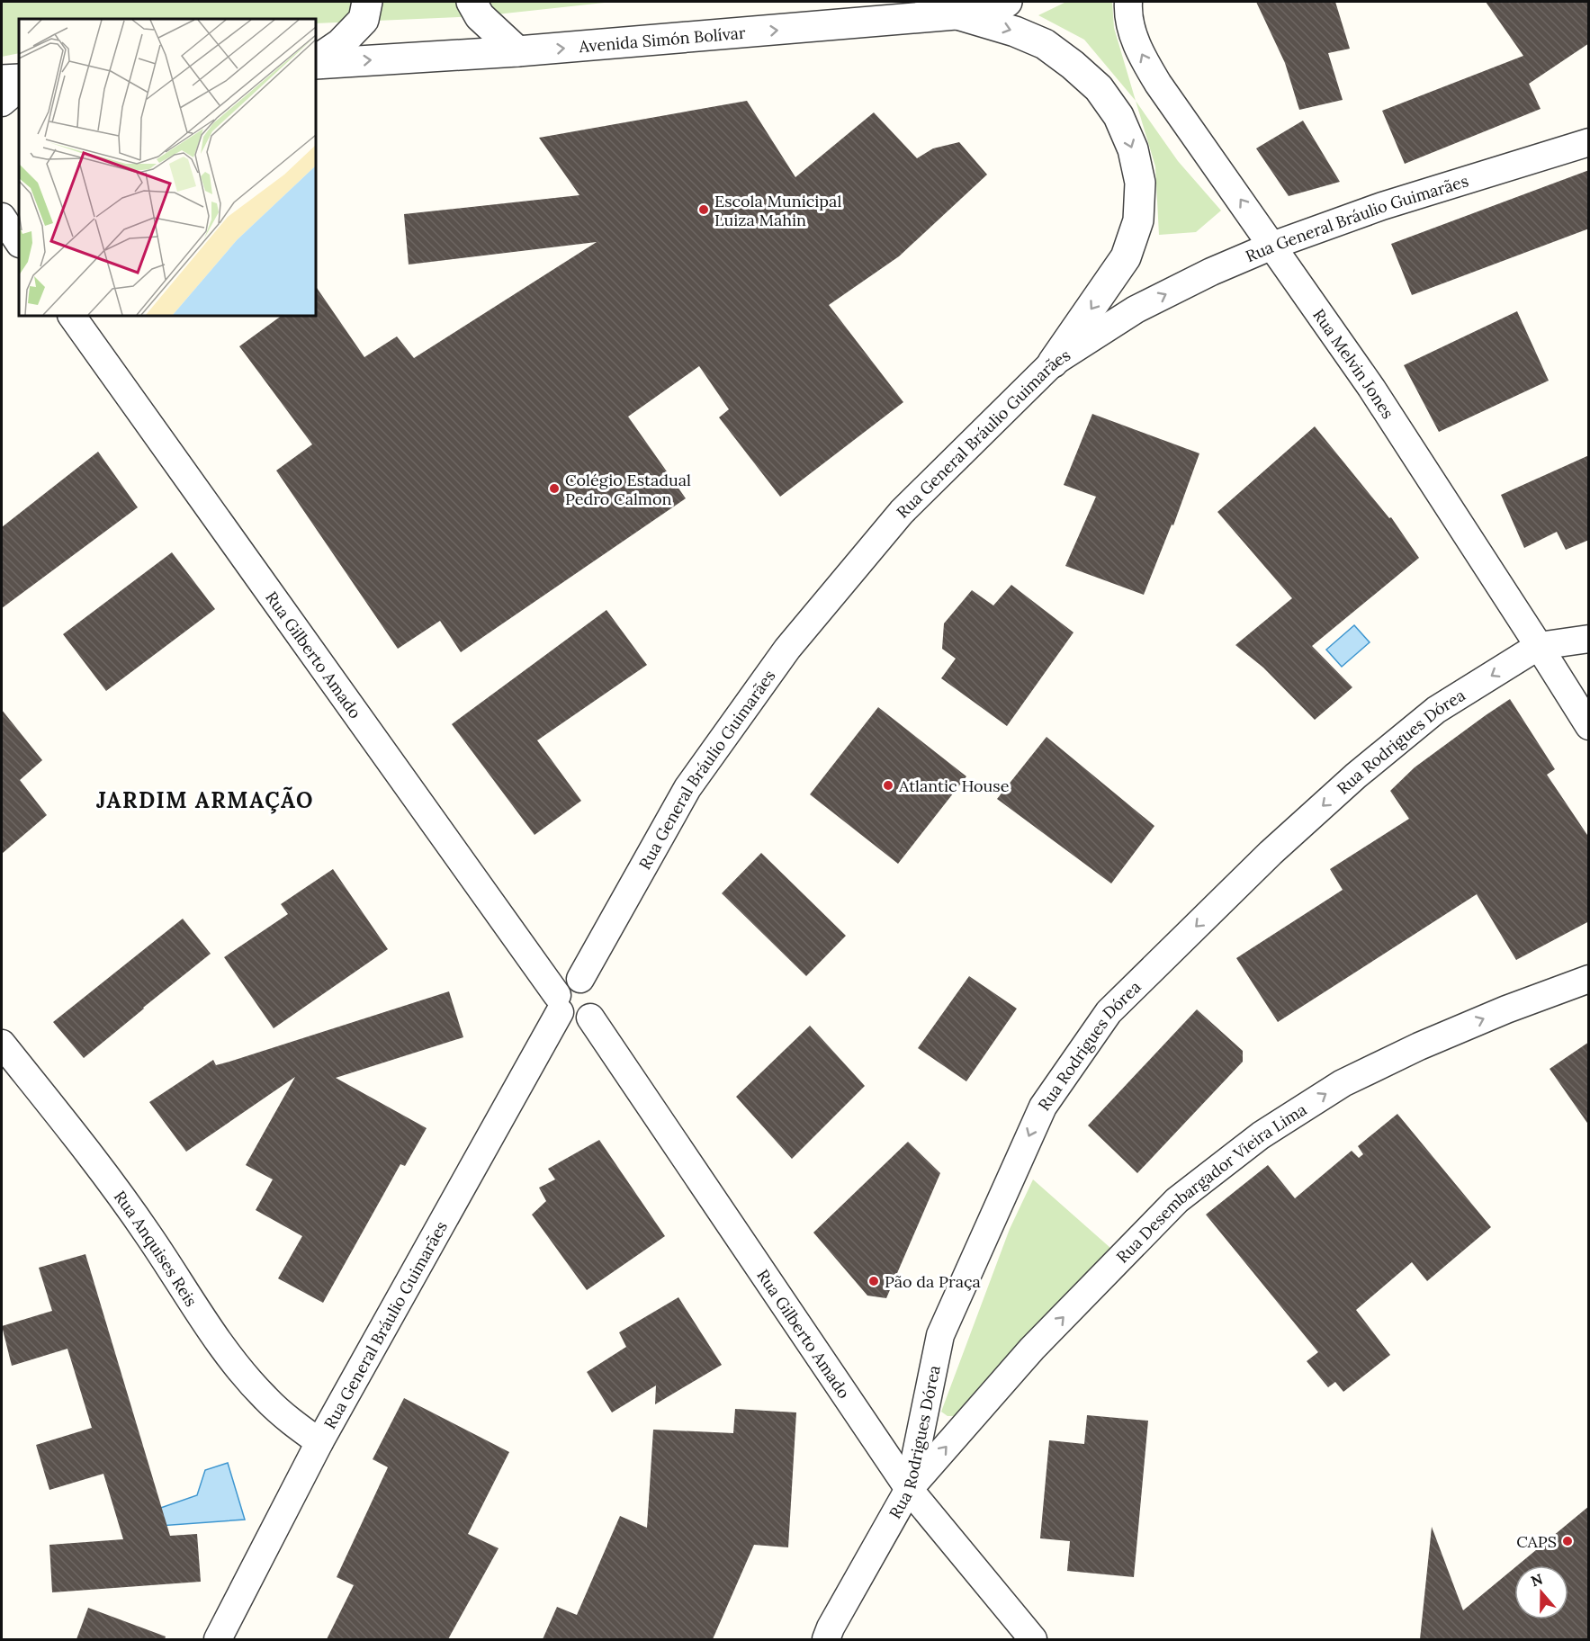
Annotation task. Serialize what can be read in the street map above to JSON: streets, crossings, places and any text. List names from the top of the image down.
{
  "streets": {
    "street": [
      "Avenida Simón Bolívar",
      "Rua General Bráulio Guimarães",
      "Rua Melvin Jones",
      "Rua Gilberto Amado",
      "Rua Rodrigues Dórea",
      "Rua Desembargador Vieira Lima",
      "Rua Anquises Reis"
    ]
  },
  "crossings": [
    ["Rua General Bráulio Guimarães", "Rua Melvin Jones"],
    ["Rua General Bráulio Guimarães", "Rua Gilberto Amado"],
    ["Rua General Bráulio Guimarães", "Rua Anquises Reis"],
    ["Rua Melvin Jones", "Rua Rodrigues Dórea"],
    ["Rua Gilberto Amado", "Rua Rodrigues Dórea"],
    ["Rua Gilberto Amado", "Rua Desembargador Vieira Lima"],
    ["Rua Rodrigues Dórea", "Rua Desembargador Vieira Lima"]
  ],
  "one_way": ["Avenida Simón Bolívar", "Rua Rodrigues Dórea", "Rua Desembargador Vieira Lima"],
  "districts": ["JARDIM ARMAÇÃO"],
  "places": [
    "Escola Municipal Luiza Mahin",
    "Colégio Estadual Pedro Calmon",
    "Atlantic House",
    "Pão da Praça",
    "CAPS"
  ],
  "north": "top"
}
